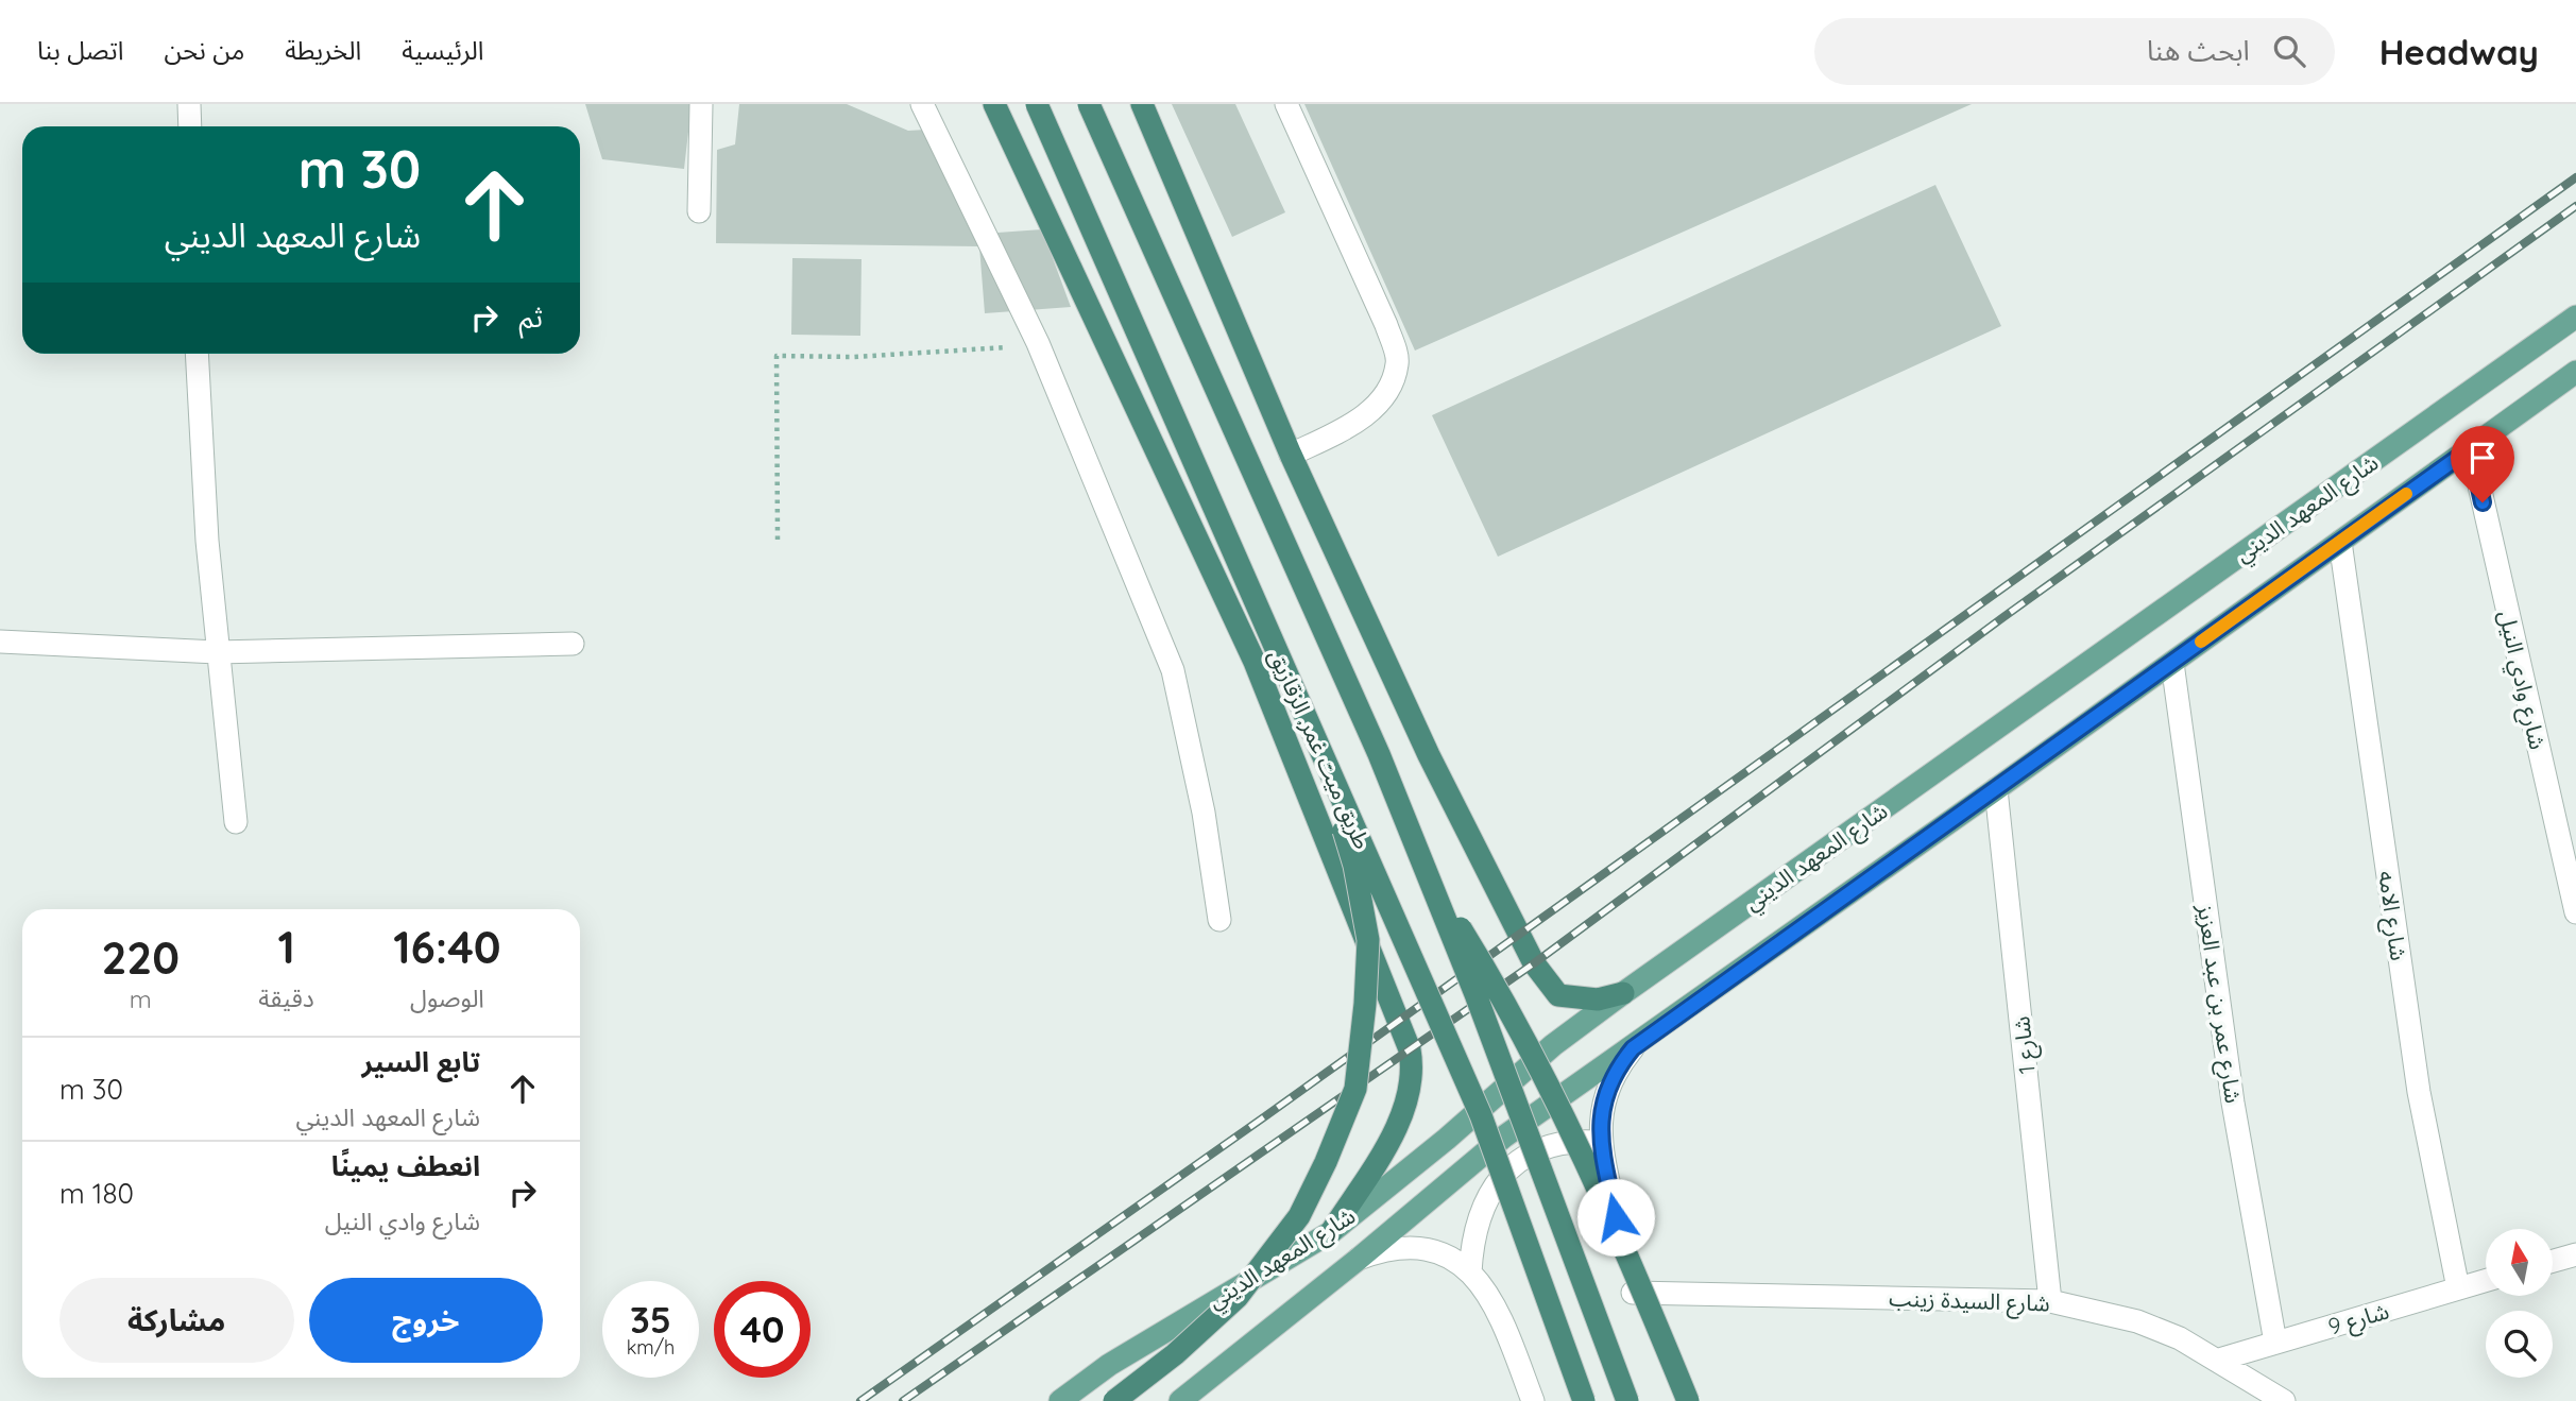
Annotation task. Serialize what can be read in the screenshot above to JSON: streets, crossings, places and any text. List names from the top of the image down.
{
  "streets": {
    "highway": ["طريق ميت غمر, الزقازيق"],
    "main road": ["شارع المعهد الديني"],
    "street": [
      "شارع وادي النيل",
      "شارع الامه",
      "شارع عمر بن عبد العزيز",
      "شارع 1",
      "شارع السيدة زينب",
      "شارع 9"
    ]
  },
  "crossings": [
    ["شارع المعهد الديني", "شارع وادي النيل"],
    ["شارع المعهد الديني", "طريق ميت غمر, الزقازيق"],
    ["شارع المعهد الديني", "شارع الامه"],
    ["شارع المعهد الديني", "شارع عمر بن عبد العزيز"],
    ["شارع المعهد الديني", "شارع 1"],
    ["شارع الامه", "شارع 9"],
    ["شارع عمر بن عبد العزيز", "شارع 9"],
    ["شارع 1", "شارع السيدة زينب"],
    ["شارع السيدة زينب", "شارع 9"]
  ],
  "north": "top",
  "page": {
    "header": "Headway",
    "search": "ابحث هنا",
    "nav": [
      "الرئيسية",
      "الخريطة",
      "من نحن",
      "اتصل بنا"
    ],
    "turn": ["30 m", "شارع المعهد الديني"],
    "then": "ثم",
    "eta": [
      "16:40",
      "الوصول",
      "1",
      "دقيقة",
      "220",
      "m"
    ],
    "list": [
      {
        "name": "تابع السير",
        "note": "شارع المعهد الديني",
        "value": "30 m"
      },
      {
        "name": "انعطف يمينًا",
        "note": "شارع وادي النيل",
        "value": "180 m"
      }
    ],
    "buttons": ["خروج", "مشاركة"],
    "speed": "35 km/h",
    "limit": "40"
  }
}
